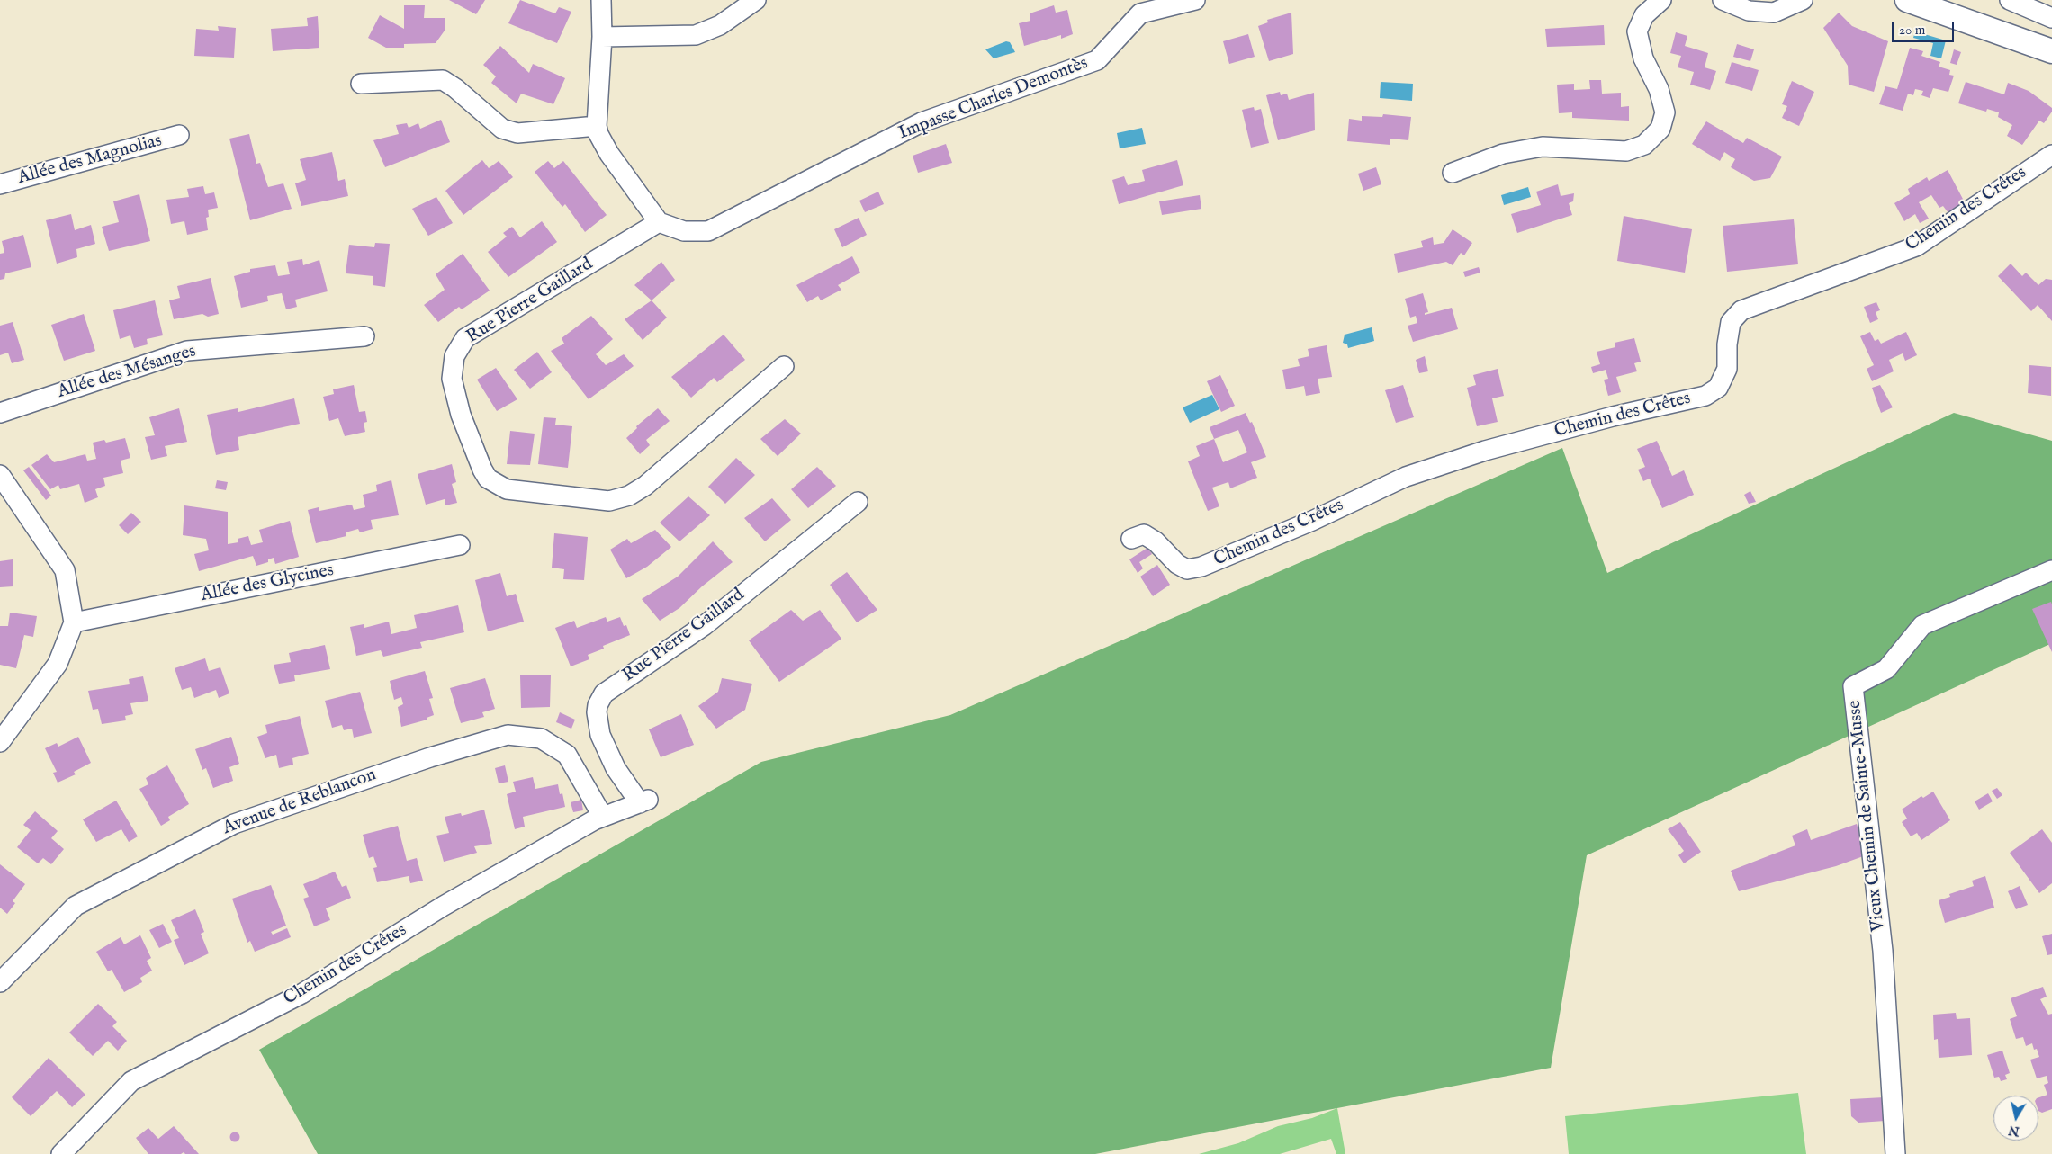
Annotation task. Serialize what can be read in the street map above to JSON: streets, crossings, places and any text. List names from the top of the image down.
{
  "streets": {
    "street": [
      "Impasse Charles Demontès",
      "Allée des Magnolias",
      "Chemin des Crêtes",
      "Rue Pierre Gaillard",
      "Allée des Mésanges",
      "Allée des Glycines",
      "Avenue de Reblancon",
      "Vieux Chemin de Sainte-Musse"
    ]
  },
  "crossings": [
    ["Impasse Charles Demontès", "Rue Pierre Gaillard"],
    ["Chemin des Crêtes", "Rue Pierre Gaillard"],
    ["Chemin des Crêtes", "Avenue de Reblancon"]
  ],
  "scale_bar": "20 m",
  "north": "bottom"
}
